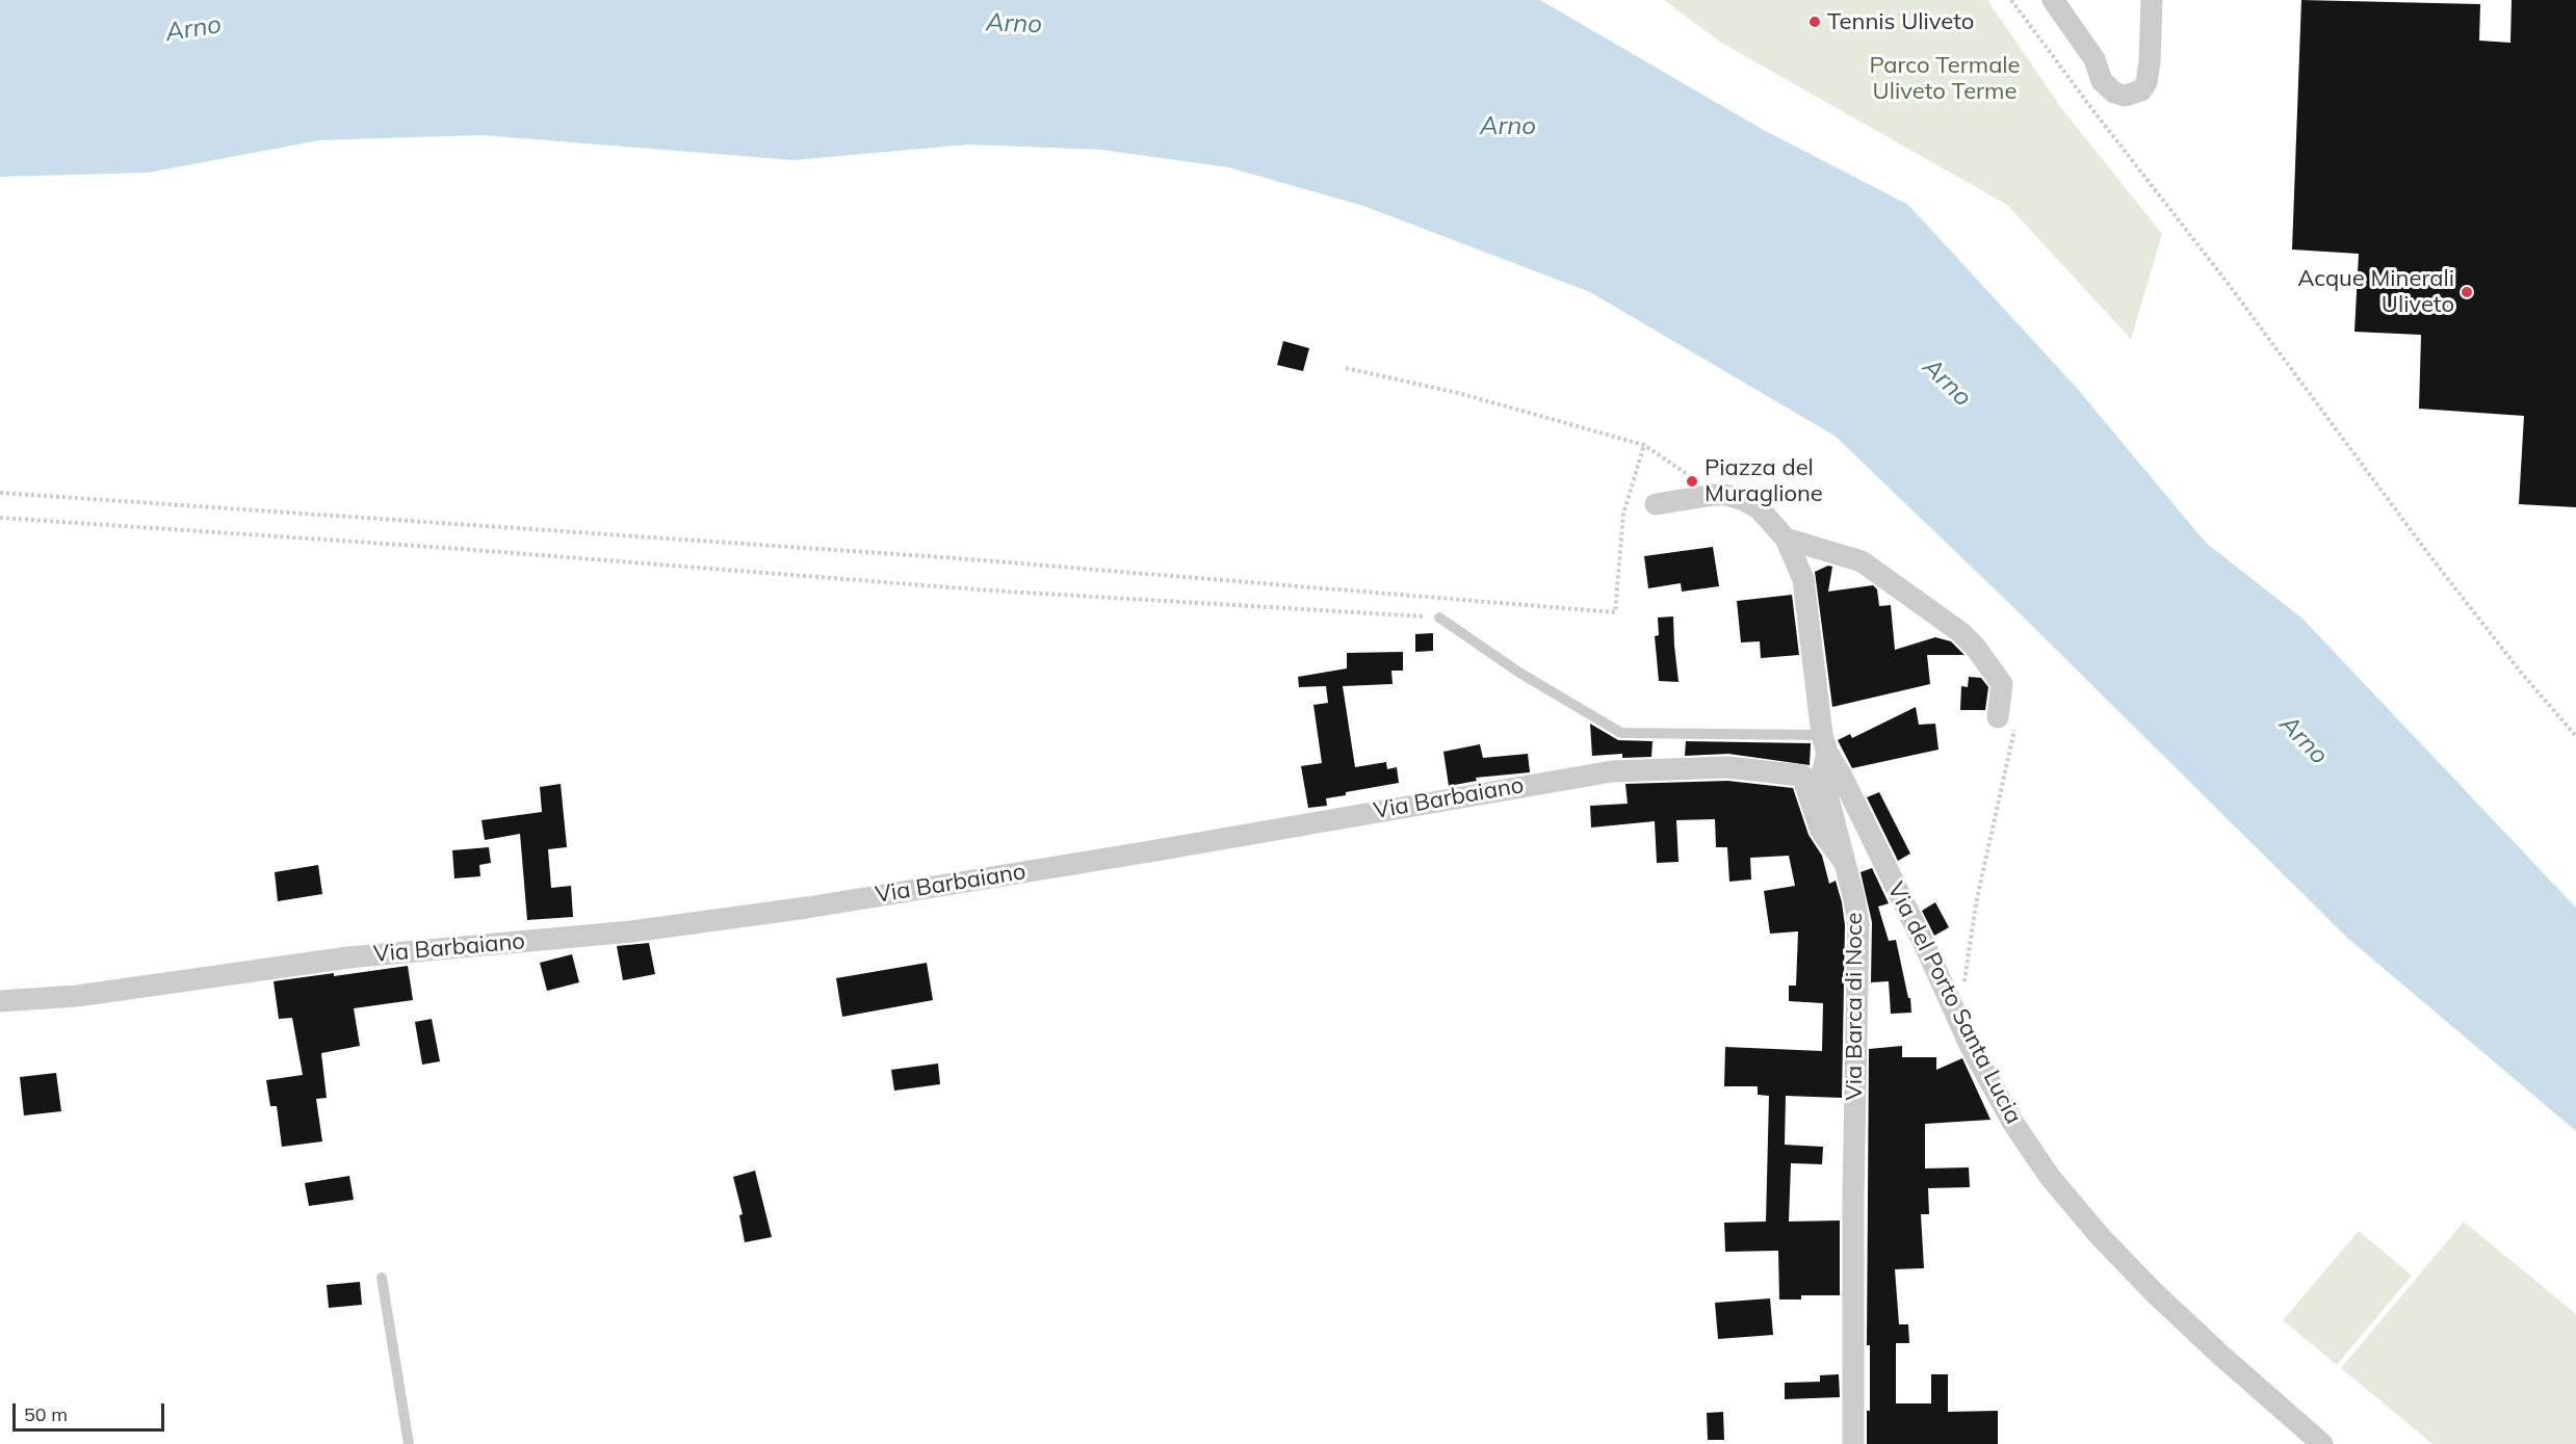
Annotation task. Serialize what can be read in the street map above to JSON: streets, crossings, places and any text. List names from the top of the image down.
{
  "streets": {
    "street": ["Via Barbaiano", "Via del Porto Santa Lucia", "Via Barca di Noce"]
  },
  "crossings": [
    ["Via Barbaiano", "Via Barca di Noce"],
    ["Via del Porto Santa Lucia", "Via Barca di Noce"]
  ],
  "water": ["Arno"],
  "parks": ["Parco Termale Uliveto Terme"],
  "places": ["Tennis Uliveto", "Acque Minerali Uliveto", "Piazza del Muraglione"],
  "scale_bar": "50 m"
}
